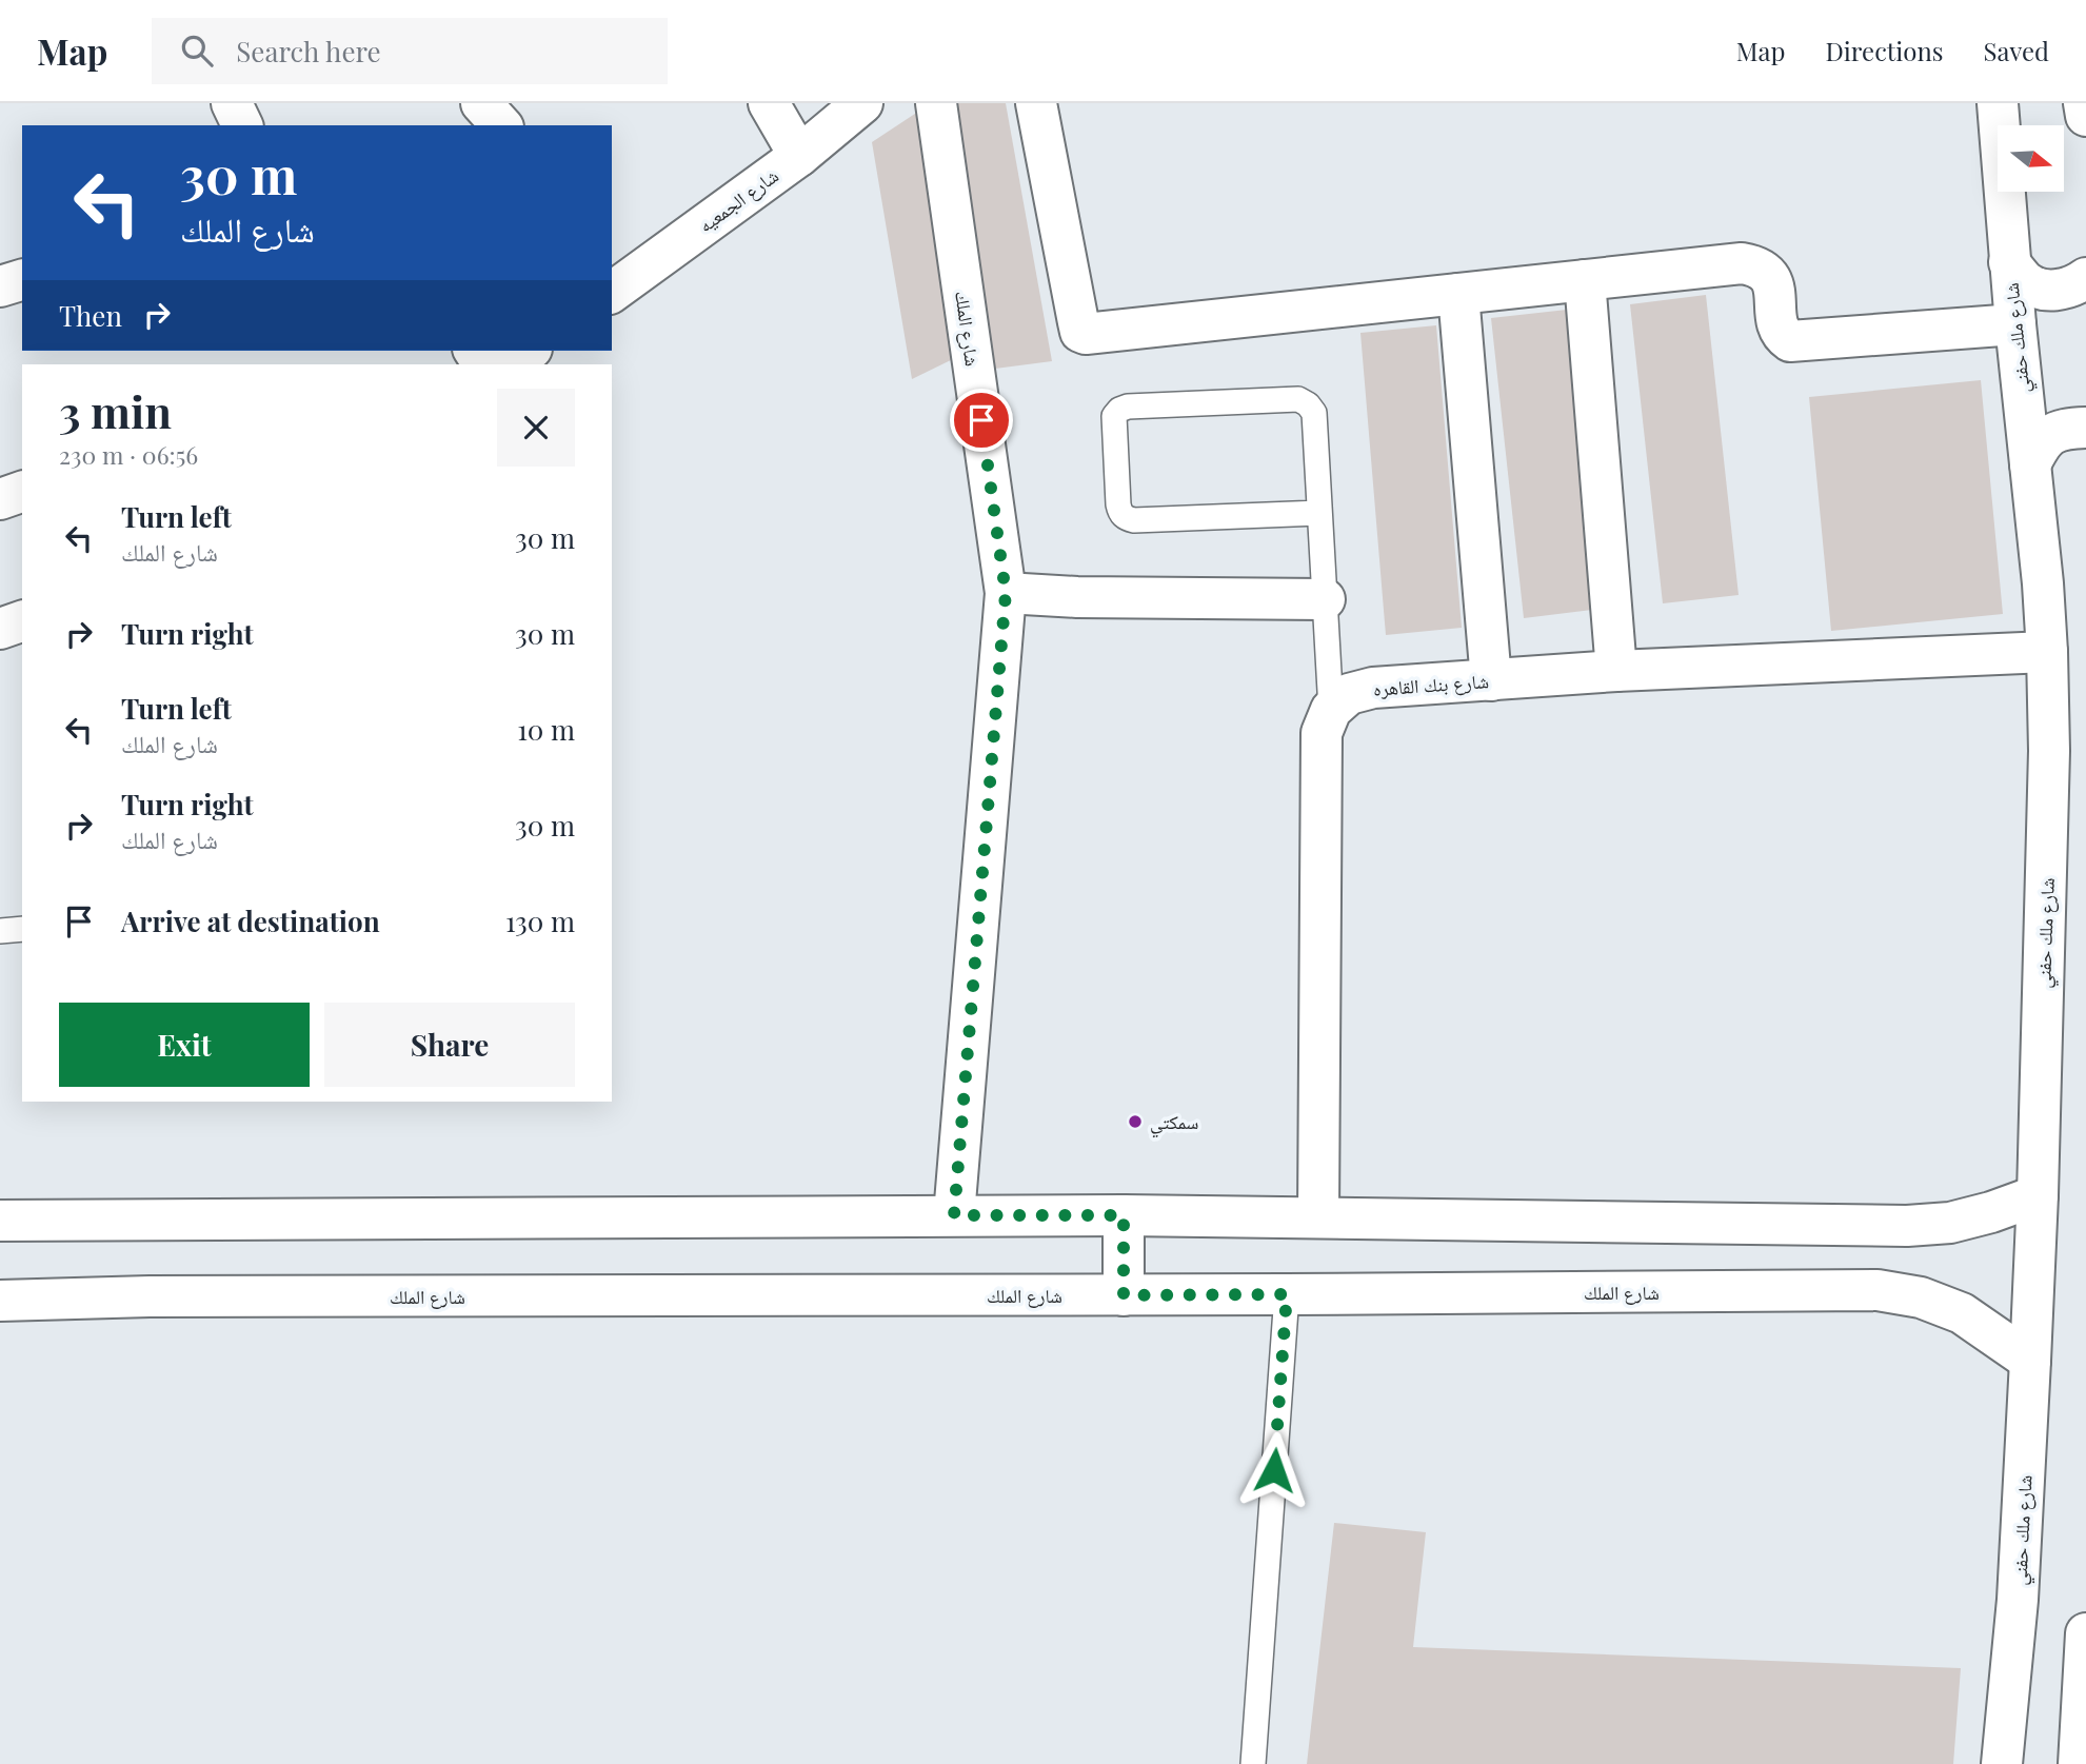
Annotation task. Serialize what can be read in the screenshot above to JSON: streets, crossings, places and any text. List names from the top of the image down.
{
  "streets": {
    "main road": [
      "شارع الجمعيه",
      "شارع الملك",
      "شارع ملك حفني",
      "شارع بنك القاهره"
    ]
  },
  "crossings": [
    ["شارع الملك", "شارع ملك حفني"],
    ["شارع ملك حفني", "شارع بنك القاهره"]
  ],
  "places": ["سمكتي"],
  "north": "right",
  "page": {
    "header": "Map",
    "search": "Search here",
    "nav": ["Map", "Directions", "Saved"],
    "turn": ["30 m", "شارع الملك"],
    "then": "Then",
    "heading": ["3 min", "230 m · 06:56"],
    "list": [
      {
        "name": "Turn left",
        "note": "شارع الملك",
        "value": "30 m"
      },
      {
        "name": "Turn right",
        "value": "30 m"
      },
      {
        "name": "Turn left",
        "note": "شارع الملك",
        "value": "10 m"
      },
      {
        "name": "Turn right",
        "note": "شارع الملك",
        "value": "30 m"
      },
      {
        "name": "Arrive at destination",
        "value": "130 m"
      }
    ],
    "buttons": ["Exit", "Share"]
  }
}
